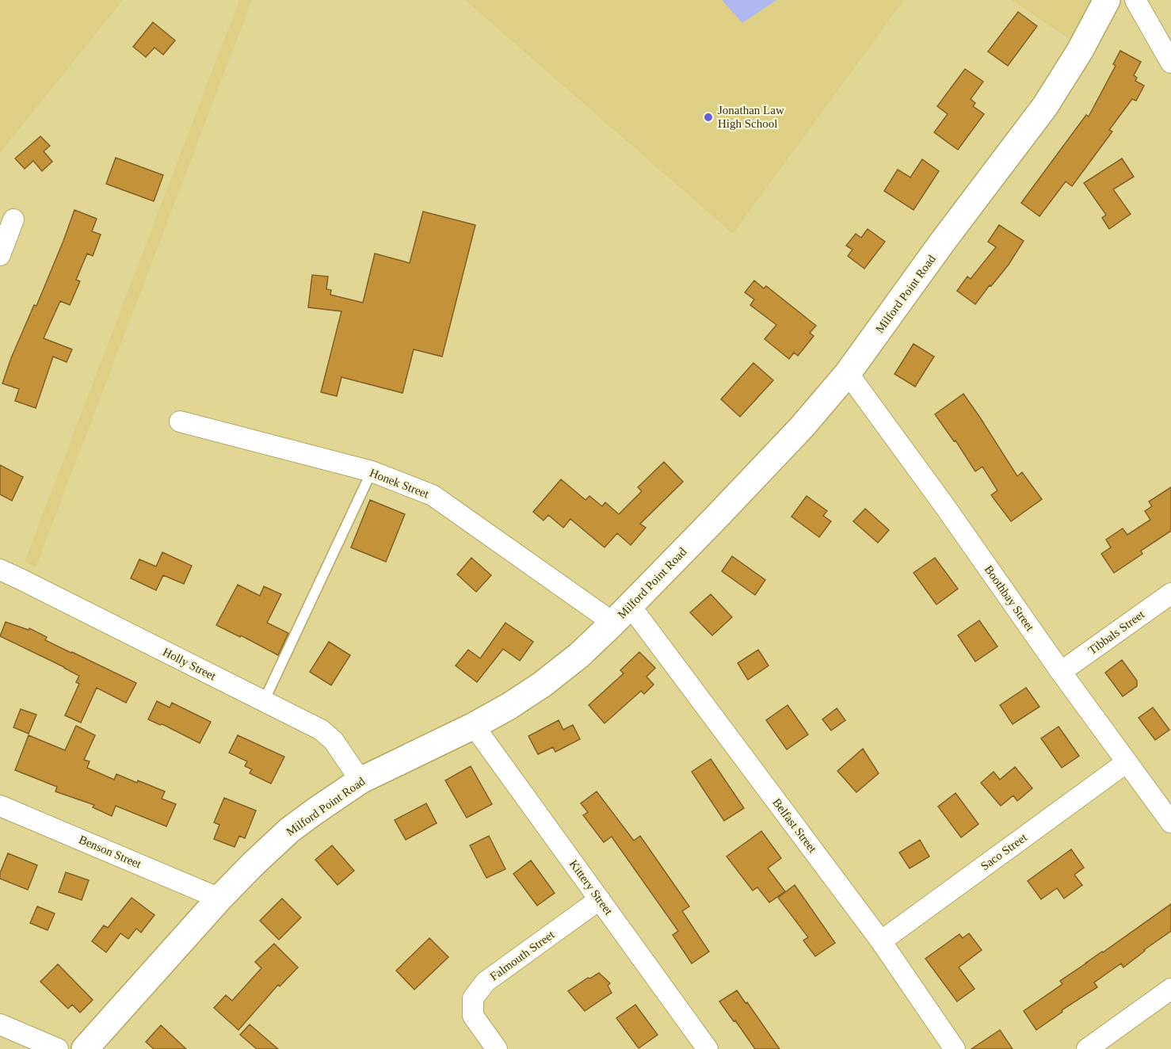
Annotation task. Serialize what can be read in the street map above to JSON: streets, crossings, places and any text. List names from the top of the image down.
{
  "streets": {
    "main road": ["Milford Point Road"],
    "street": [
      "Honek Street",
      "Boothbay Street",
      "Tibbals Street",
      "Holly Street",
      "Belfast Street",
      "Benson Street",
      "Saco Street",
      "Kittery Street",
      "Falmouth Street"
    ]
  },
  "crossings": [
    ["Milford Point Road", "Honek Street"],
    ["Milford Point Road", "Boothbay Street"],
    ["Milford Point Road", "Holly Street"],
    ["Milford Point Road", "Belfast Street"],
    ["Milford Point Road", "Benson Street"],
    ["Milford Point Road", "Kittery Street"],
    ["Honek Street", "Belfast Street"],
    ["Boothbay Street", "Tibbals Street"],
    ["Boothbay Street", "Saco Street"],
    ["Belfast Street", "Saco Street"],
    ["Kittery Street", "Falmouth Street"]
  ],
  "places": ["Jonathan Law High School"]
}
